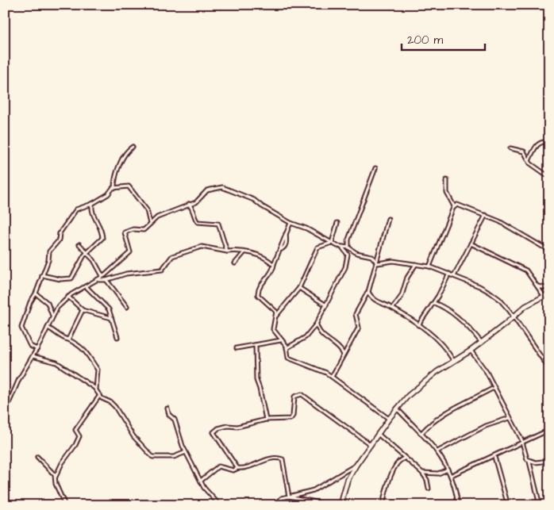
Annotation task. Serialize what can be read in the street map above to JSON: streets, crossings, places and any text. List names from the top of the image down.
{
  "scale_bar": "200 m"
}
